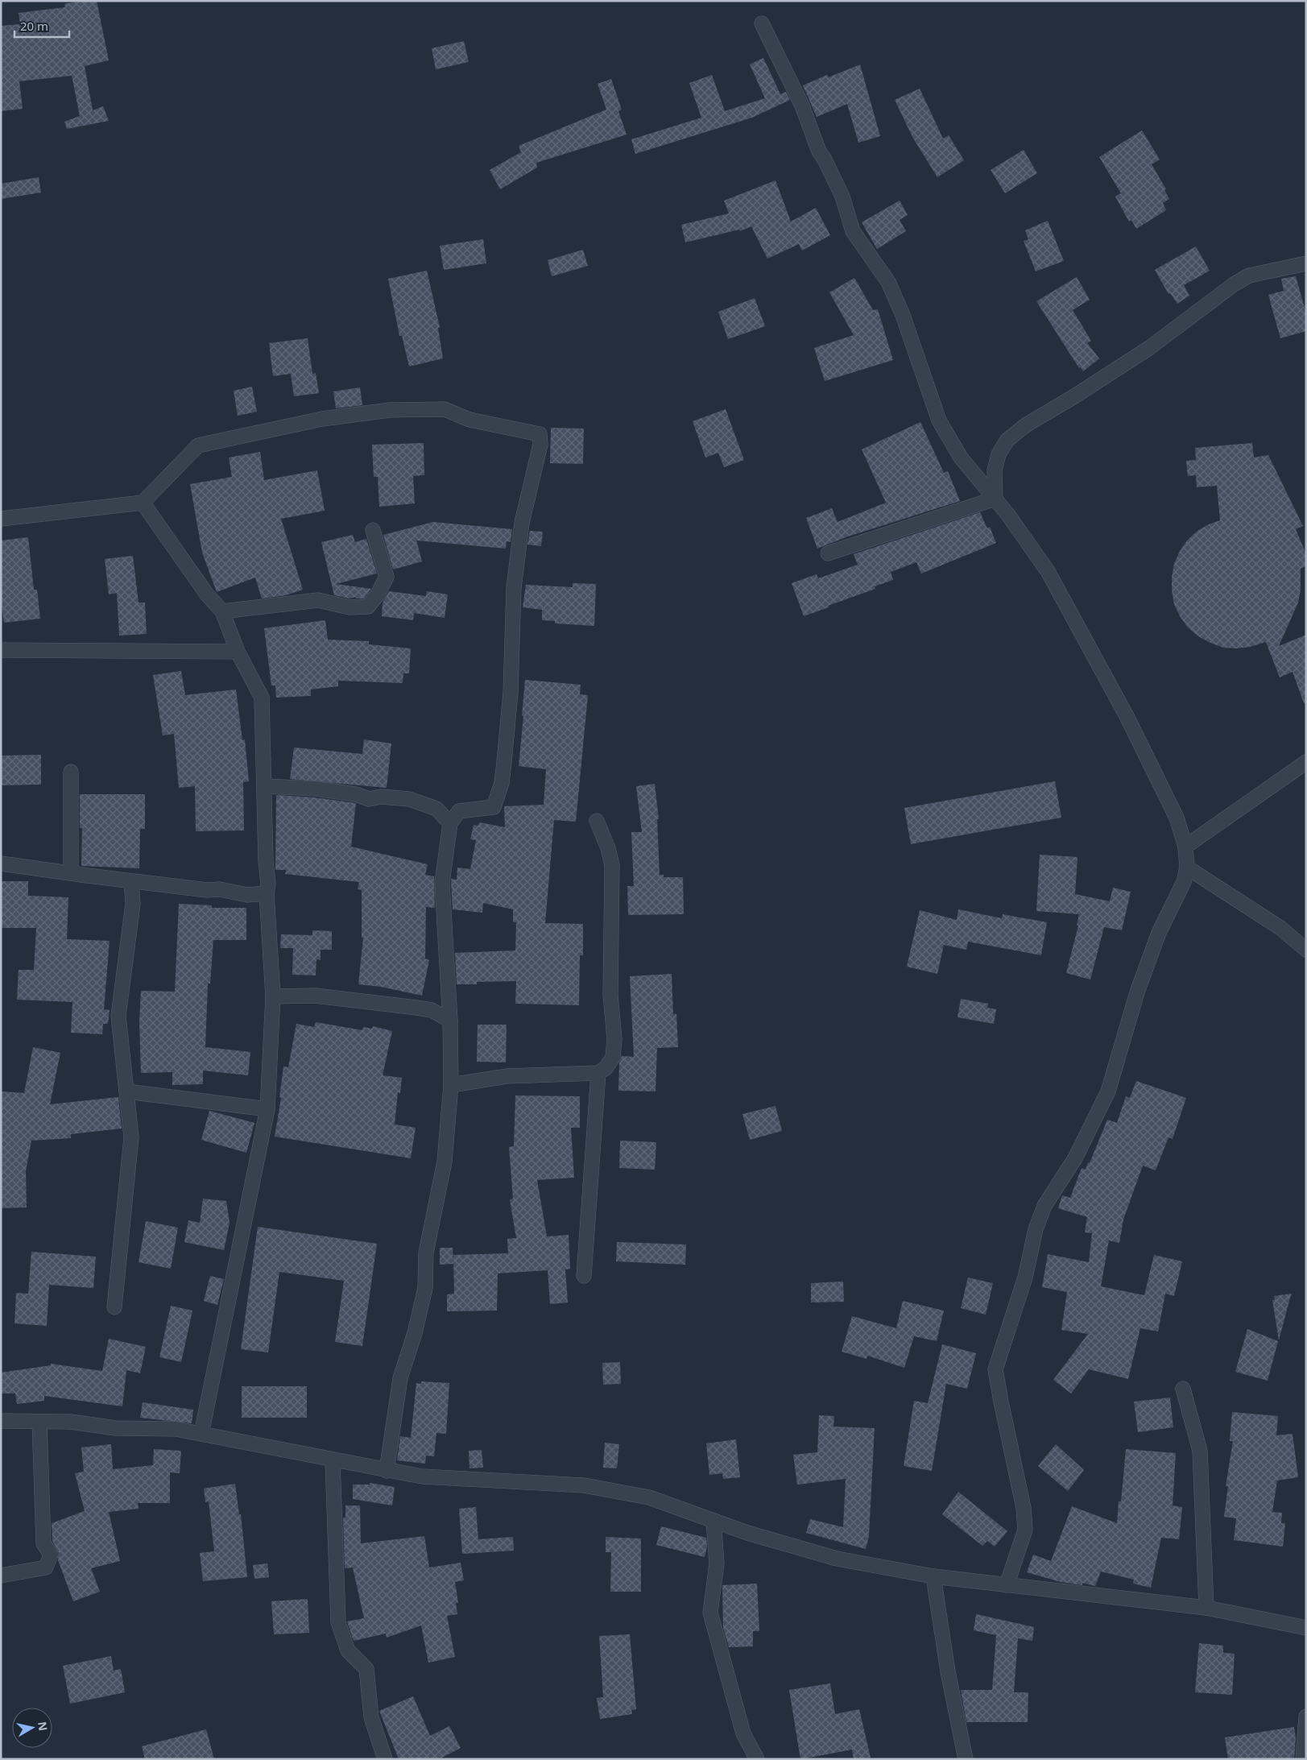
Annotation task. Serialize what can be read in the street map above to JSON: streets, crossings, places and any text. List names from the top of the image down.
{
  "scale_bar": "20 m",
  "north": "right"
}
